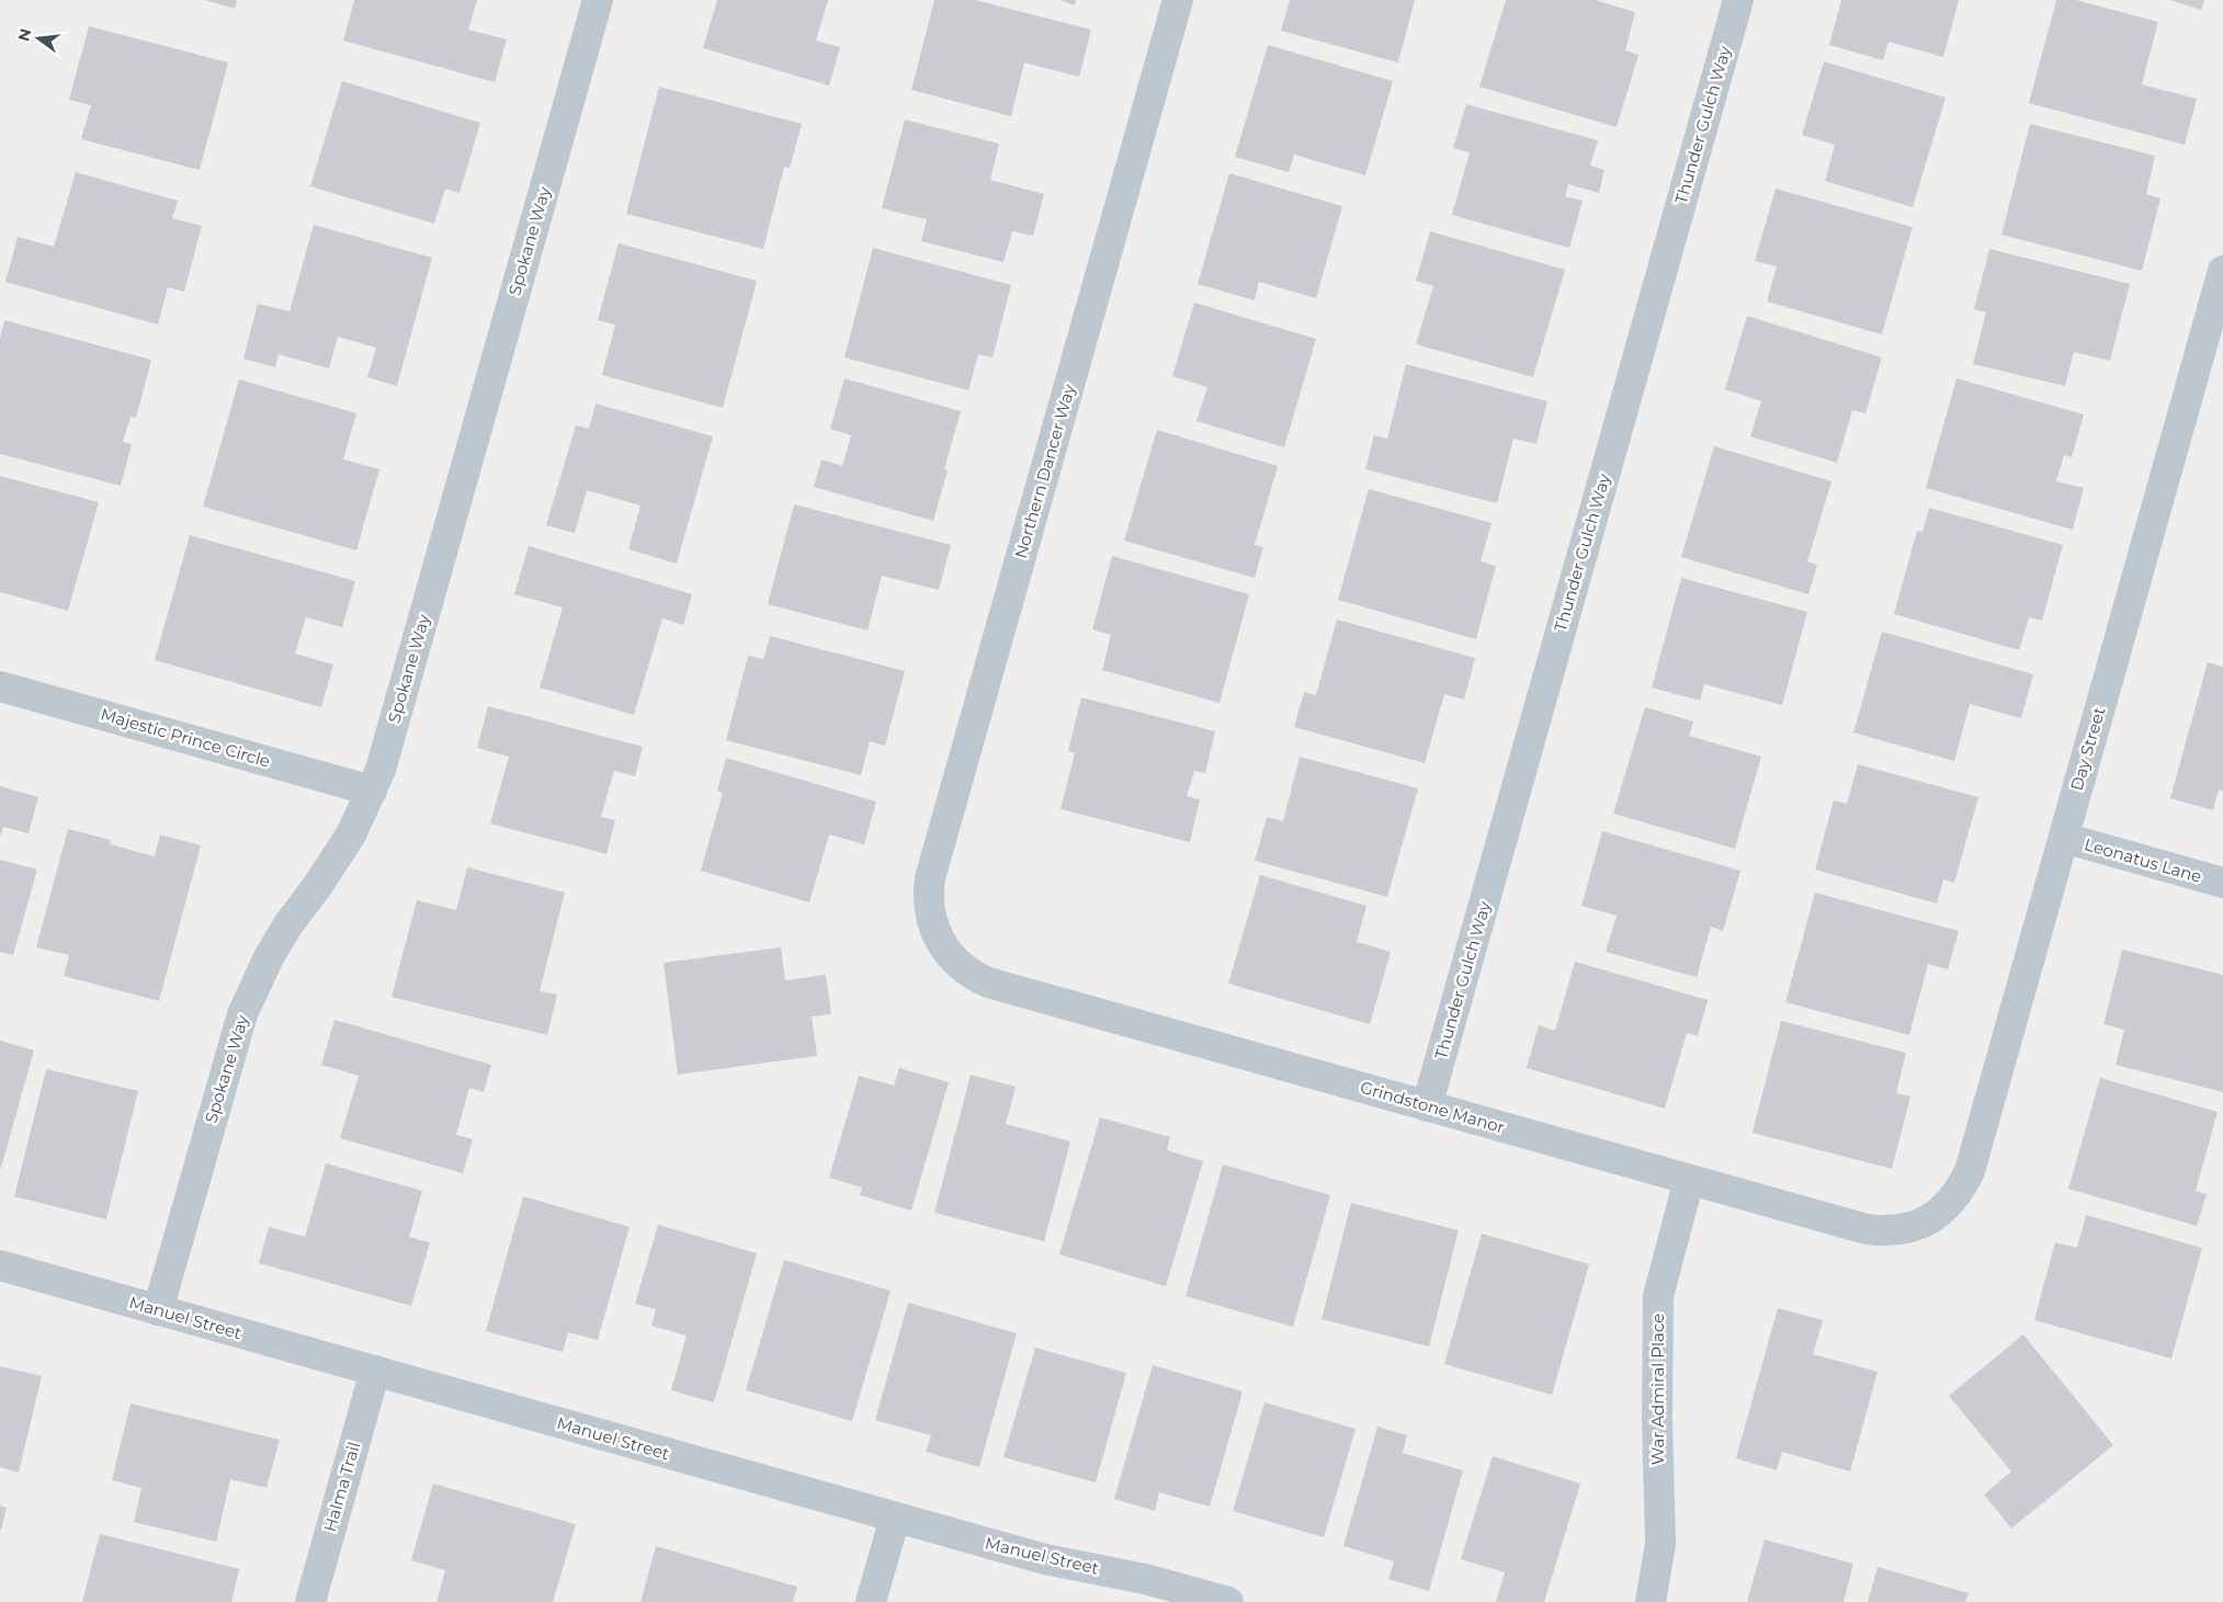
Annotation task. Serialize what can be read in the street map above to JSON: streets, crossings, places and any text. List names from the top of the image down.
{
  "streets": {
    "street": [
      "Thunder Gulch Way",
      "Spokane Way",
      "Northern Dancer Way",
      "Majestic Prince Circle",
      "Day Street",
      "Leonatus Lane",
      "Grindstone Manor",
      "Manuel Street",
      "War Admiral Place",
      "Halma Trail"
    ]
  },
  "crossings": [
    ["Thunder Gulch Way", "Grindstone Manor"],
    ["Spokane Way", "Majestic Prince Circle"],
    ["Spokane Way", "Manuel Street"],
    ["Northern Dancer Way", "Grindstone Manor"],
    ["Day Street", "Leonatus Lane"],
    ["Day Street", "Grindstone Manor"],
    ["Grindstone Manor", "War Admiral Place"],
    ["Manuel Street", "Halma Trail"]
  ],
  "north": "left"
}
